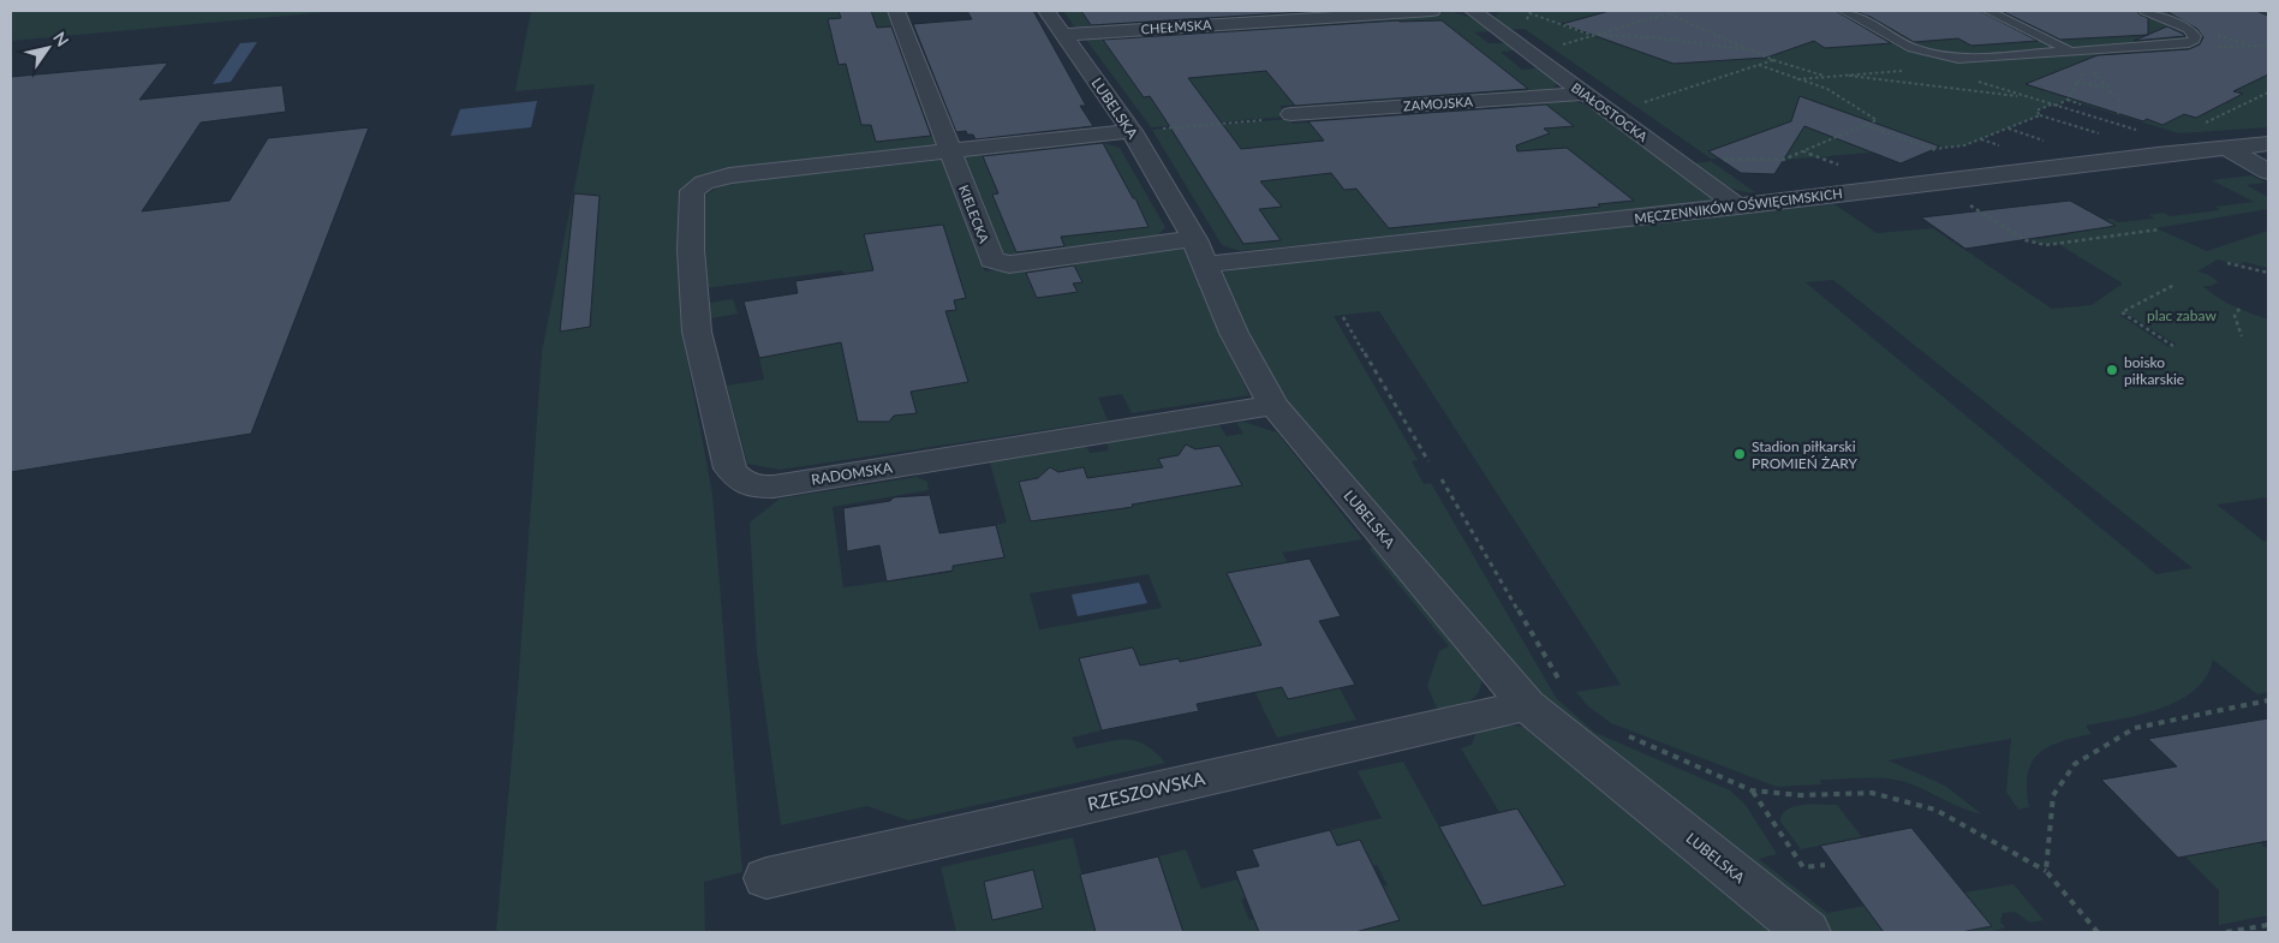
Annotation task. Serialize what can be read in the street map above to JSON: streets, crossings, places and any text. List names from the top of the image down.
{
  "streets": {
    "street": [
      "CHEŁMSKA",
      "ZAMOJSKA",
      "LUBELSKA",
      "BIAŁOSTOCKA",
      "MĘCZENNIKÓW OŚWIĘCIMSKICH",
      "KIELECKA",
      "RADOMSKA",
      "RZESZOWSKA"
    ]
  },
  "crossings": [
    ["CHEŁMSKA", "LUBELSKA"],
    ["ZAMOJSKA", "BIAŁOSTOCKA"],
    ["LUBELSKA", "MĘCZENNIKÓW OŚWIĘCIMSKICH"],
    ["LUBELSKA", "KIELECKA"],
    ["LUBELSKA", "RADOMSKA"],
    ["LUBELSKA", "RZESZOWSKA"],
    ["BIAŁOSTOCKA", "MĘCZENNIKÓW OŚWIĘCIMSKICH"],
    ["MĘCZENNIKÓW OŚWIĘCIMSKICH", "KIELECKA"],
    ["KIELECKA", "RADOMSKA"]
  ],
  "parks": ["plac zabaw"],
  "places": ["boisko piłkarskie", "Stadion piłkarski PROMIEŃ ŻARY"],
  "north": "top right"
}
